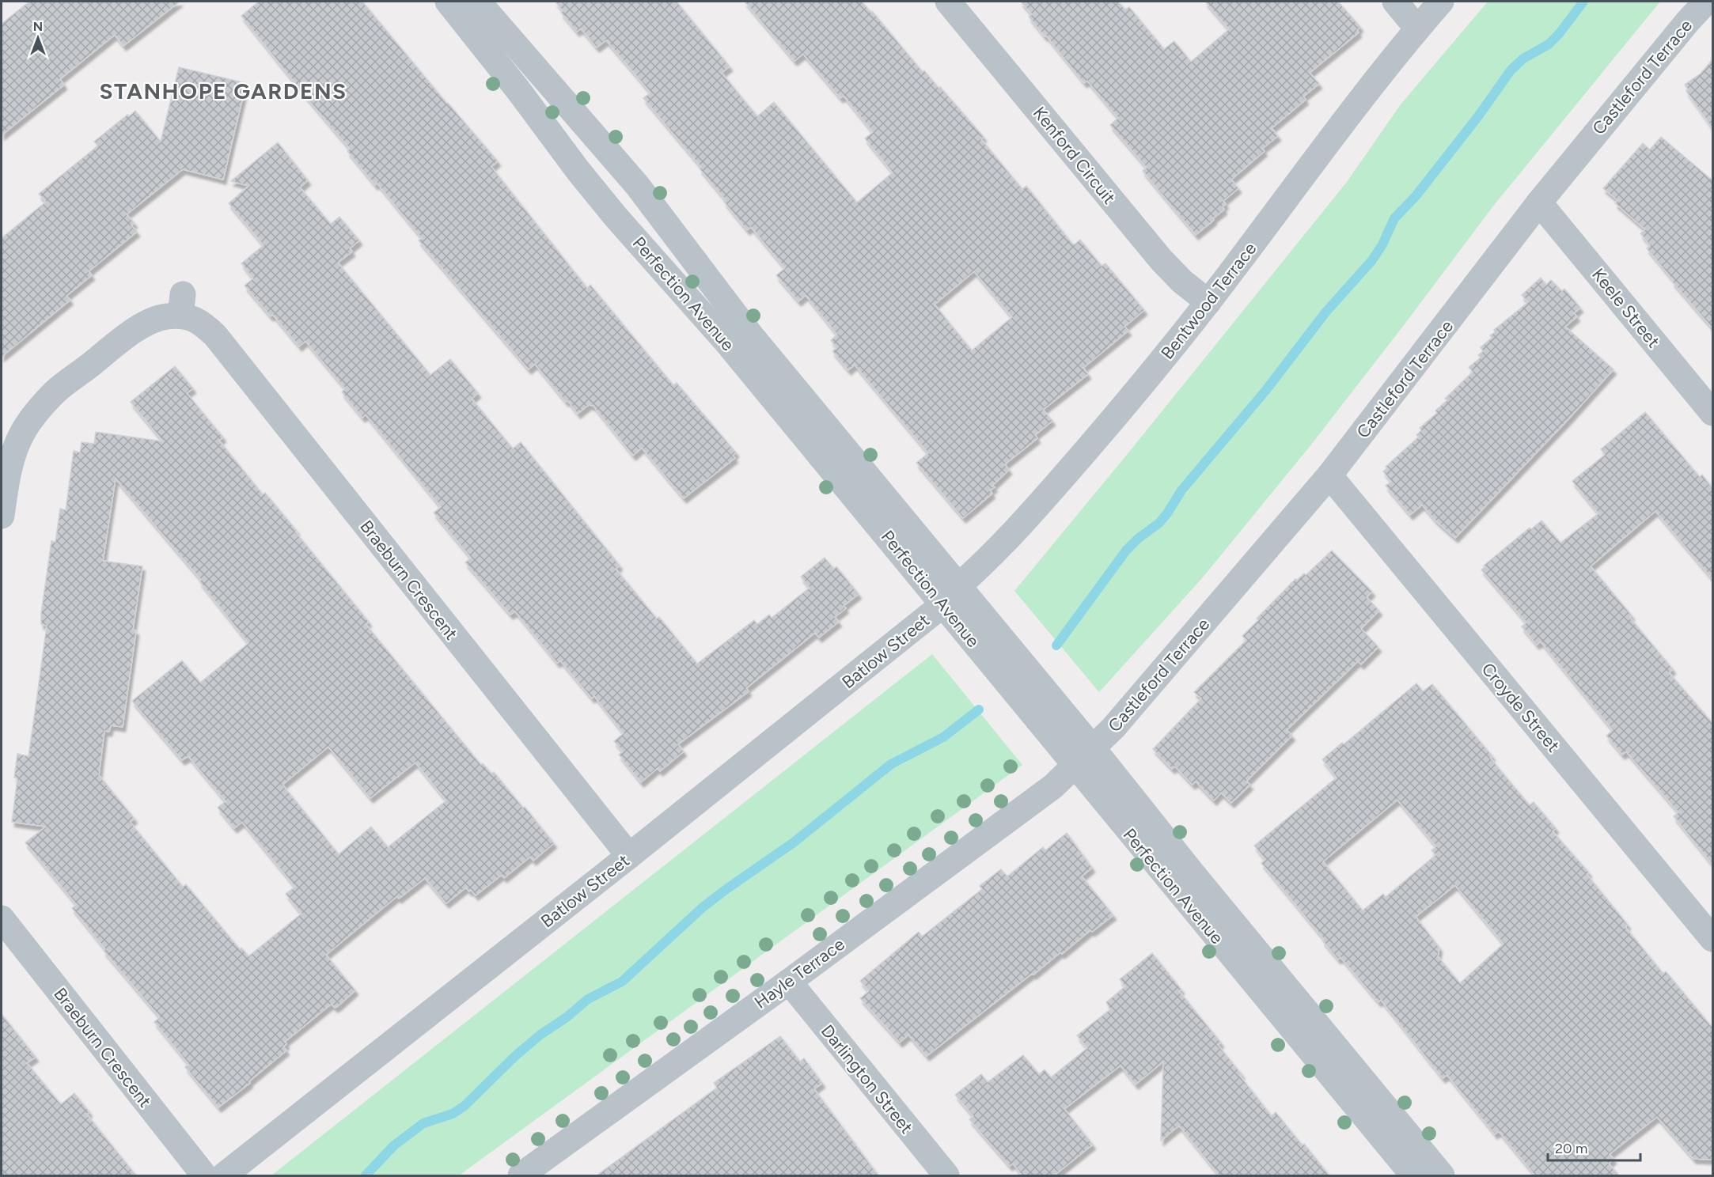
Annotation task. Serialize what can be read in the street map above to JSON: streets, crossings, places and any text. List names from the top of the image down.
{
  "streets": {
    "street": [
      "Castleford Terrace",
      "Kenford Circuit",
      "Perfection Avenue",
      "Bentwood Terrace",
      "Keele Street",
      "Braeburn Crescent",
      "Batlow Street",
      "Croyde Street",
      "Hayle Terrace",
      "Darlington Street"
    ]
  },
  "crossings": [
    ["Castleford Terrace", "Perfection Avenue"],
    ["Castleford Terrace", "Keele Street"],
    ["Castleford Terrace", "Croyde Street"],
    ["Castleford Terrace", "Hayle Terrace"],
    ["Kenford Circuit", "Bentwood Terrace"],
    ["Perfection Avenue", "Bentwood Terrace"],
    ["Perfection Avenue", "Batlow Street"],
    ["Perfection Avenue", "Hayle Terrace"],
    ["Bentwood Terrace", "Batlow Street"],
    ["Braeburn Crescent", "Batlow Street"],
    ["Hayle Terrace", "Darlington Street"]
  ],
  "districts": ["STANHOPE GARDENS"],
  "scale_bar": "20 m",
  "north": "top"
}
